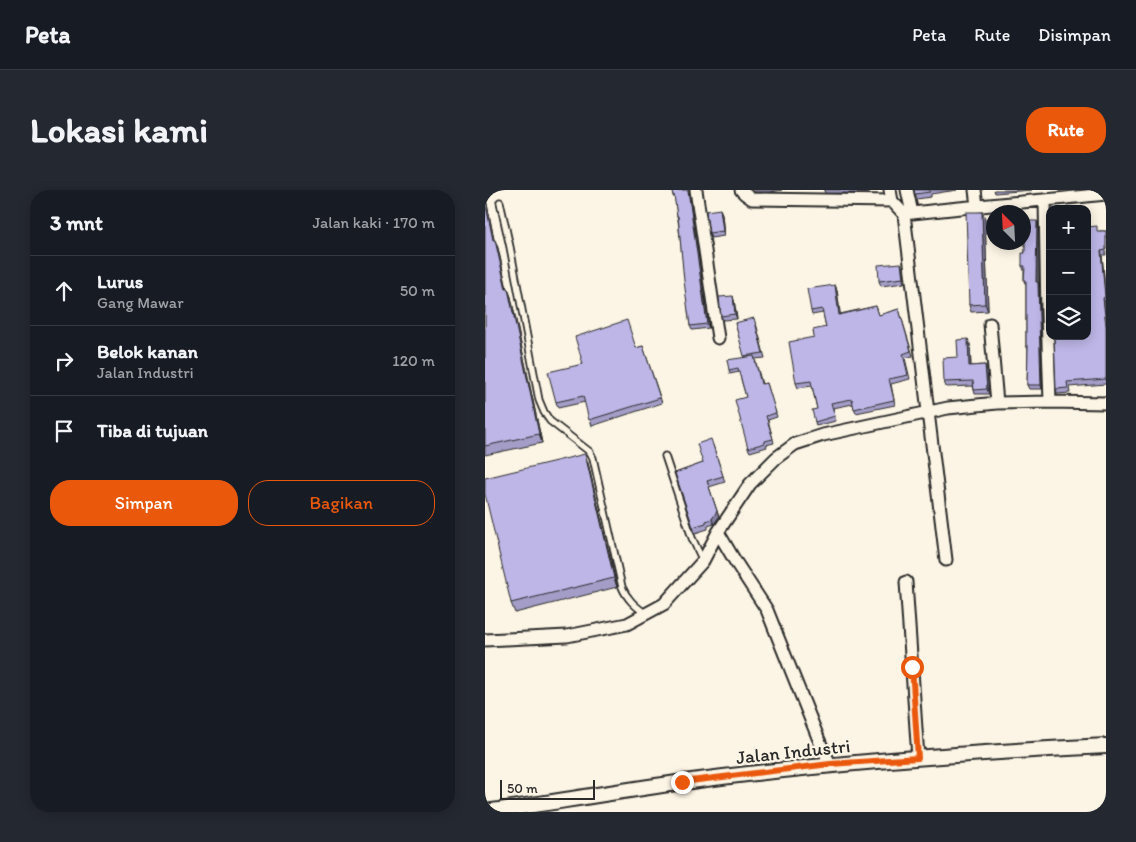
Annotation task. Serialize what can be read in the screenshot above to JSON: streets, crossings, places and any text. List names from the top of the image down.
{
  "streets": {
    "street": ["Jalan Industri"]
  },
  "scale_bar": "50 m",
  "north": "top left",
  "page": {
    "header": "Peta",
    "nav": ["Peta", "Rute", "Disimpan"],
    "buttons": [
      "Rute",
      ["Simpan", "Bagikan"]
    ],
    "title": "Lokasi kami",
    "heading": ["3 mnt", "Jalan kaki · 170 m"],
    "map_buttons": ["+", "−"],
    "list": [
      ["Lurus", "Gang Mawar", "50 m"],
      ["Belok kanan", "Jalan Industri", "120 m"],
      "Tiba di tujuan"
    ],
    "scale": "50 m"
  }
}
